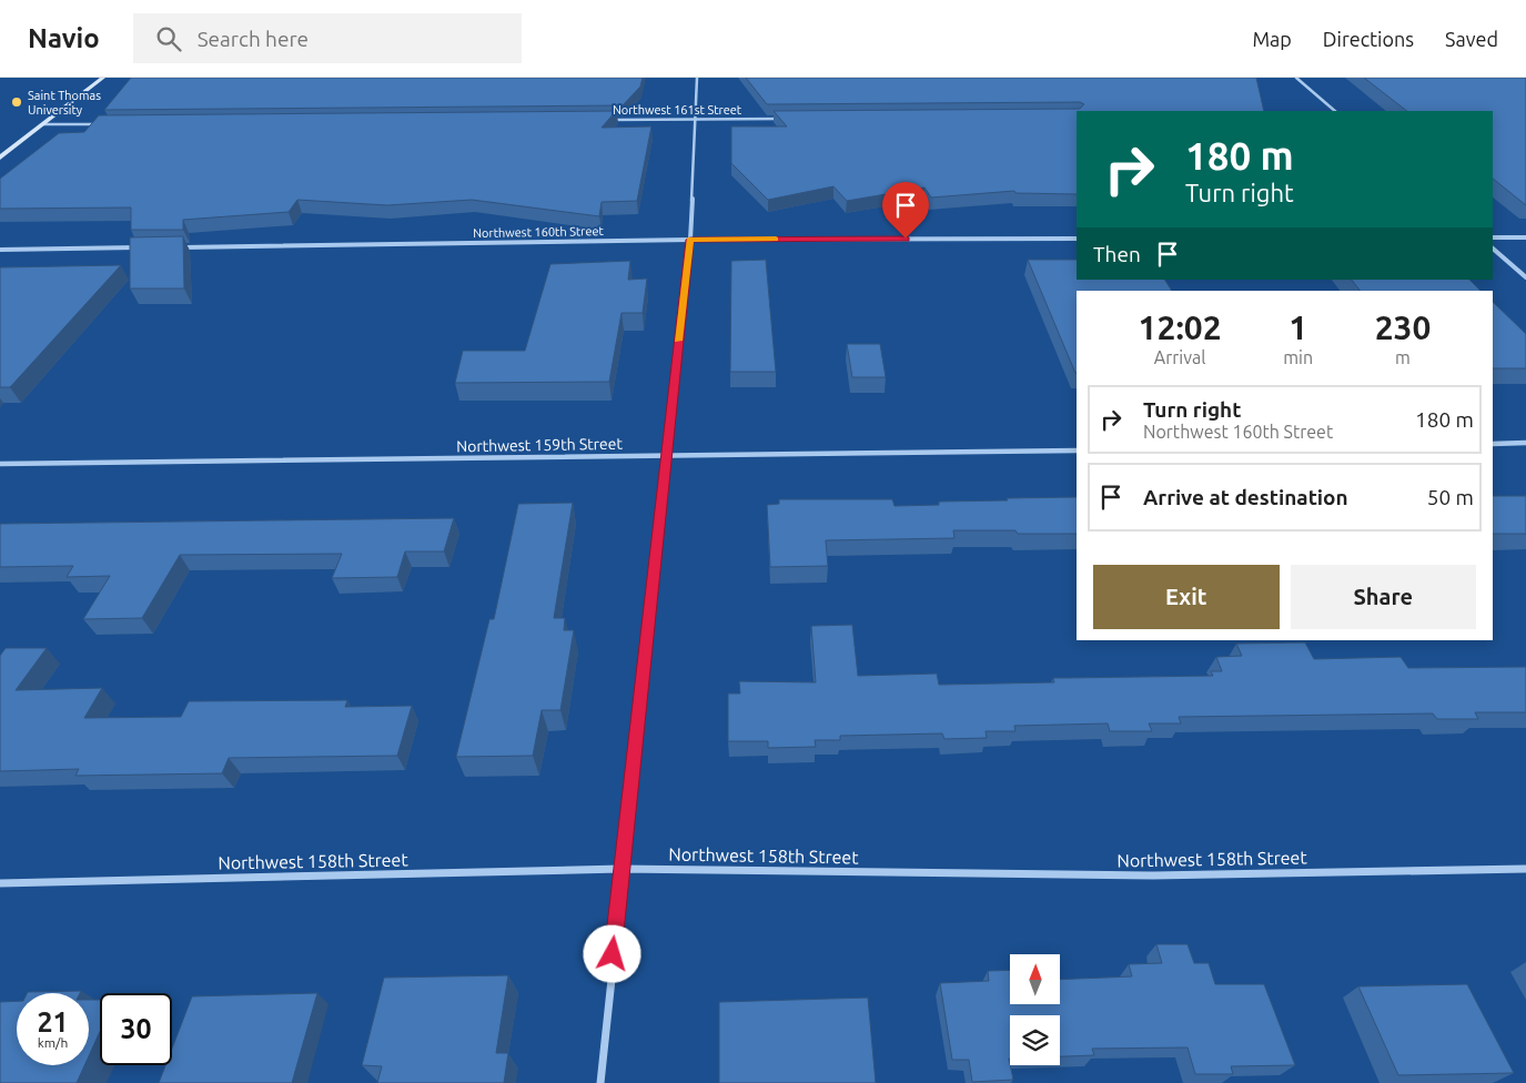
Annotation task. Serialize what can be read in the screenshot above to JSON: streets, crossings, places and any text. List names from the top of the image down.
{
  "streets": {
    "street": [
      "Northwest 161st Street",
      "Northwest 160th Street",
      "Northwest 159th Street",
      "Northwest 158th Street"
    ]
  },
  "places": ["Saint Thomas University"],
  "north": "top",
  "page": {
    "header": "Navio",
    "search": "Search here",
    "nav": ["Map", "Directions", "Saved"],
    "turn": ["180 m", "Turn right"],
    "then": "Then",
    "eta": [
      "12:02",
      "Arrival",
      "1",
      "min",
      "230",
      "m"
    ],
    "list": [
      {
        "name": "Turn right",
        "note": "Northwest 160th Street",
        "value": "180 m"
      },
      {
        "name": "Arrive at destination",
        "value": "50 m"
      }
    ],
    "buttons": ["Exit", "Share"],
    "speed": "21 km/h",
    "limit": "30"
  }
}
